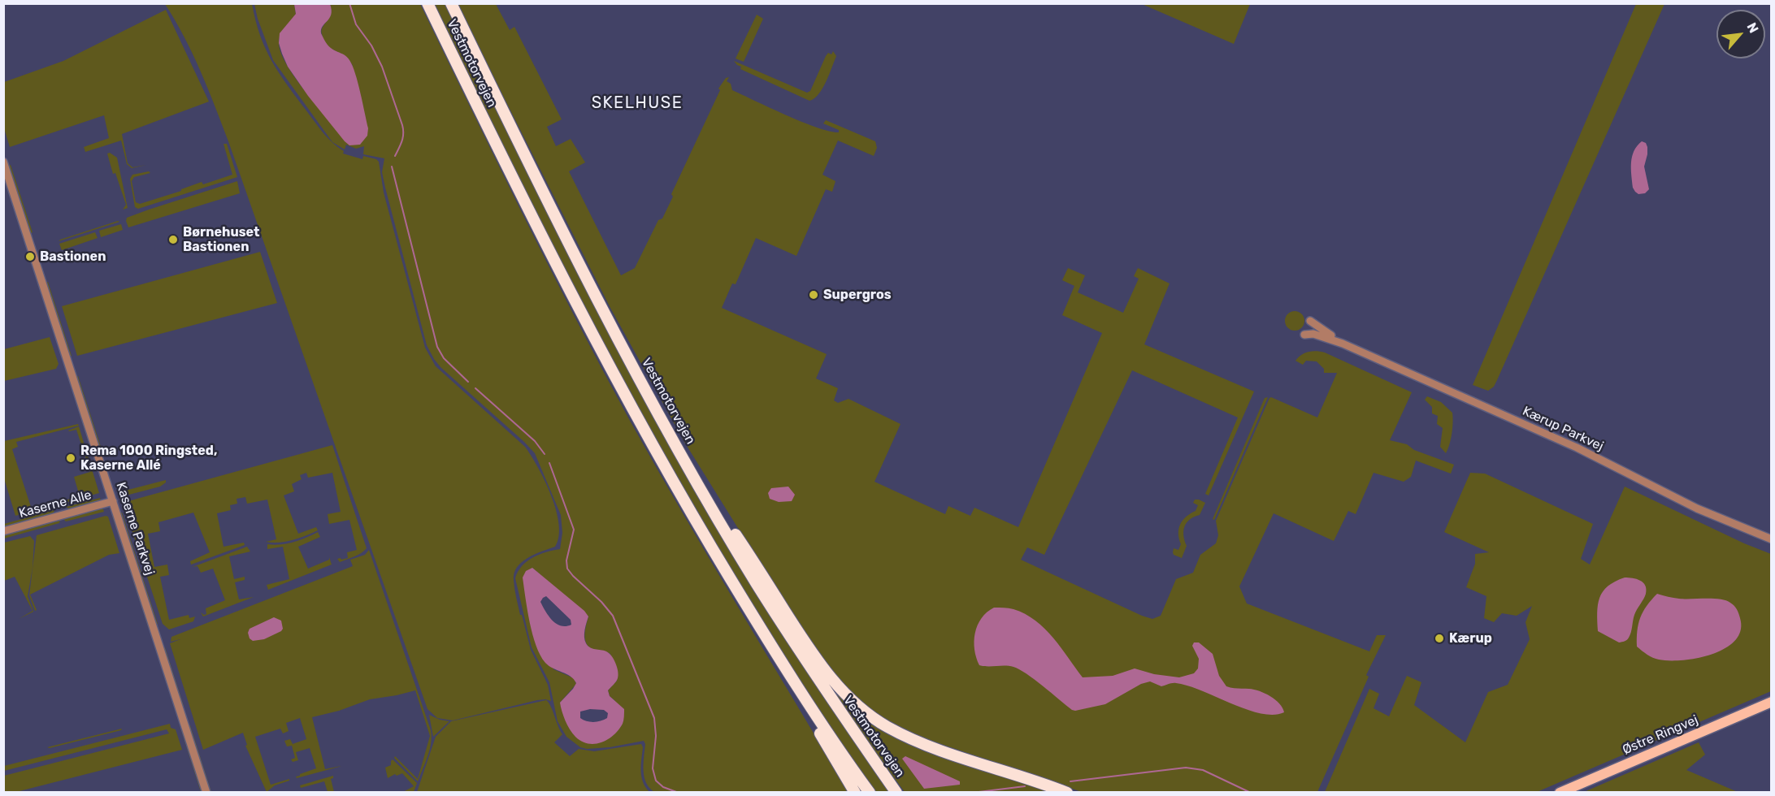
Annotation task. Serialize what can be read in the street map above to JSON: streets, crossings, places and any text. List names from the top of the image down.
{
  "streets": {
    "highway": ["Vestmotorvejen"],
    "main road": ["Østre Ringvej"],
    "street": ["Kærup Parkvej", "Kaserne Alle", "Kaserne Parkvej"]
  },
  "crossings": [
    ["Kaserne Alle", "Kaserne Parkvej"]
  ],
  "districts": ["SKELHUSE"],
  "places": [
    "Børnehuset Bastionen",
    "Bastionen",
    "Supergros",
    "Rema 1000 Ringsted, Kaserne Allé",
    "Kærup"
  ],
  "north": "top right"
}
